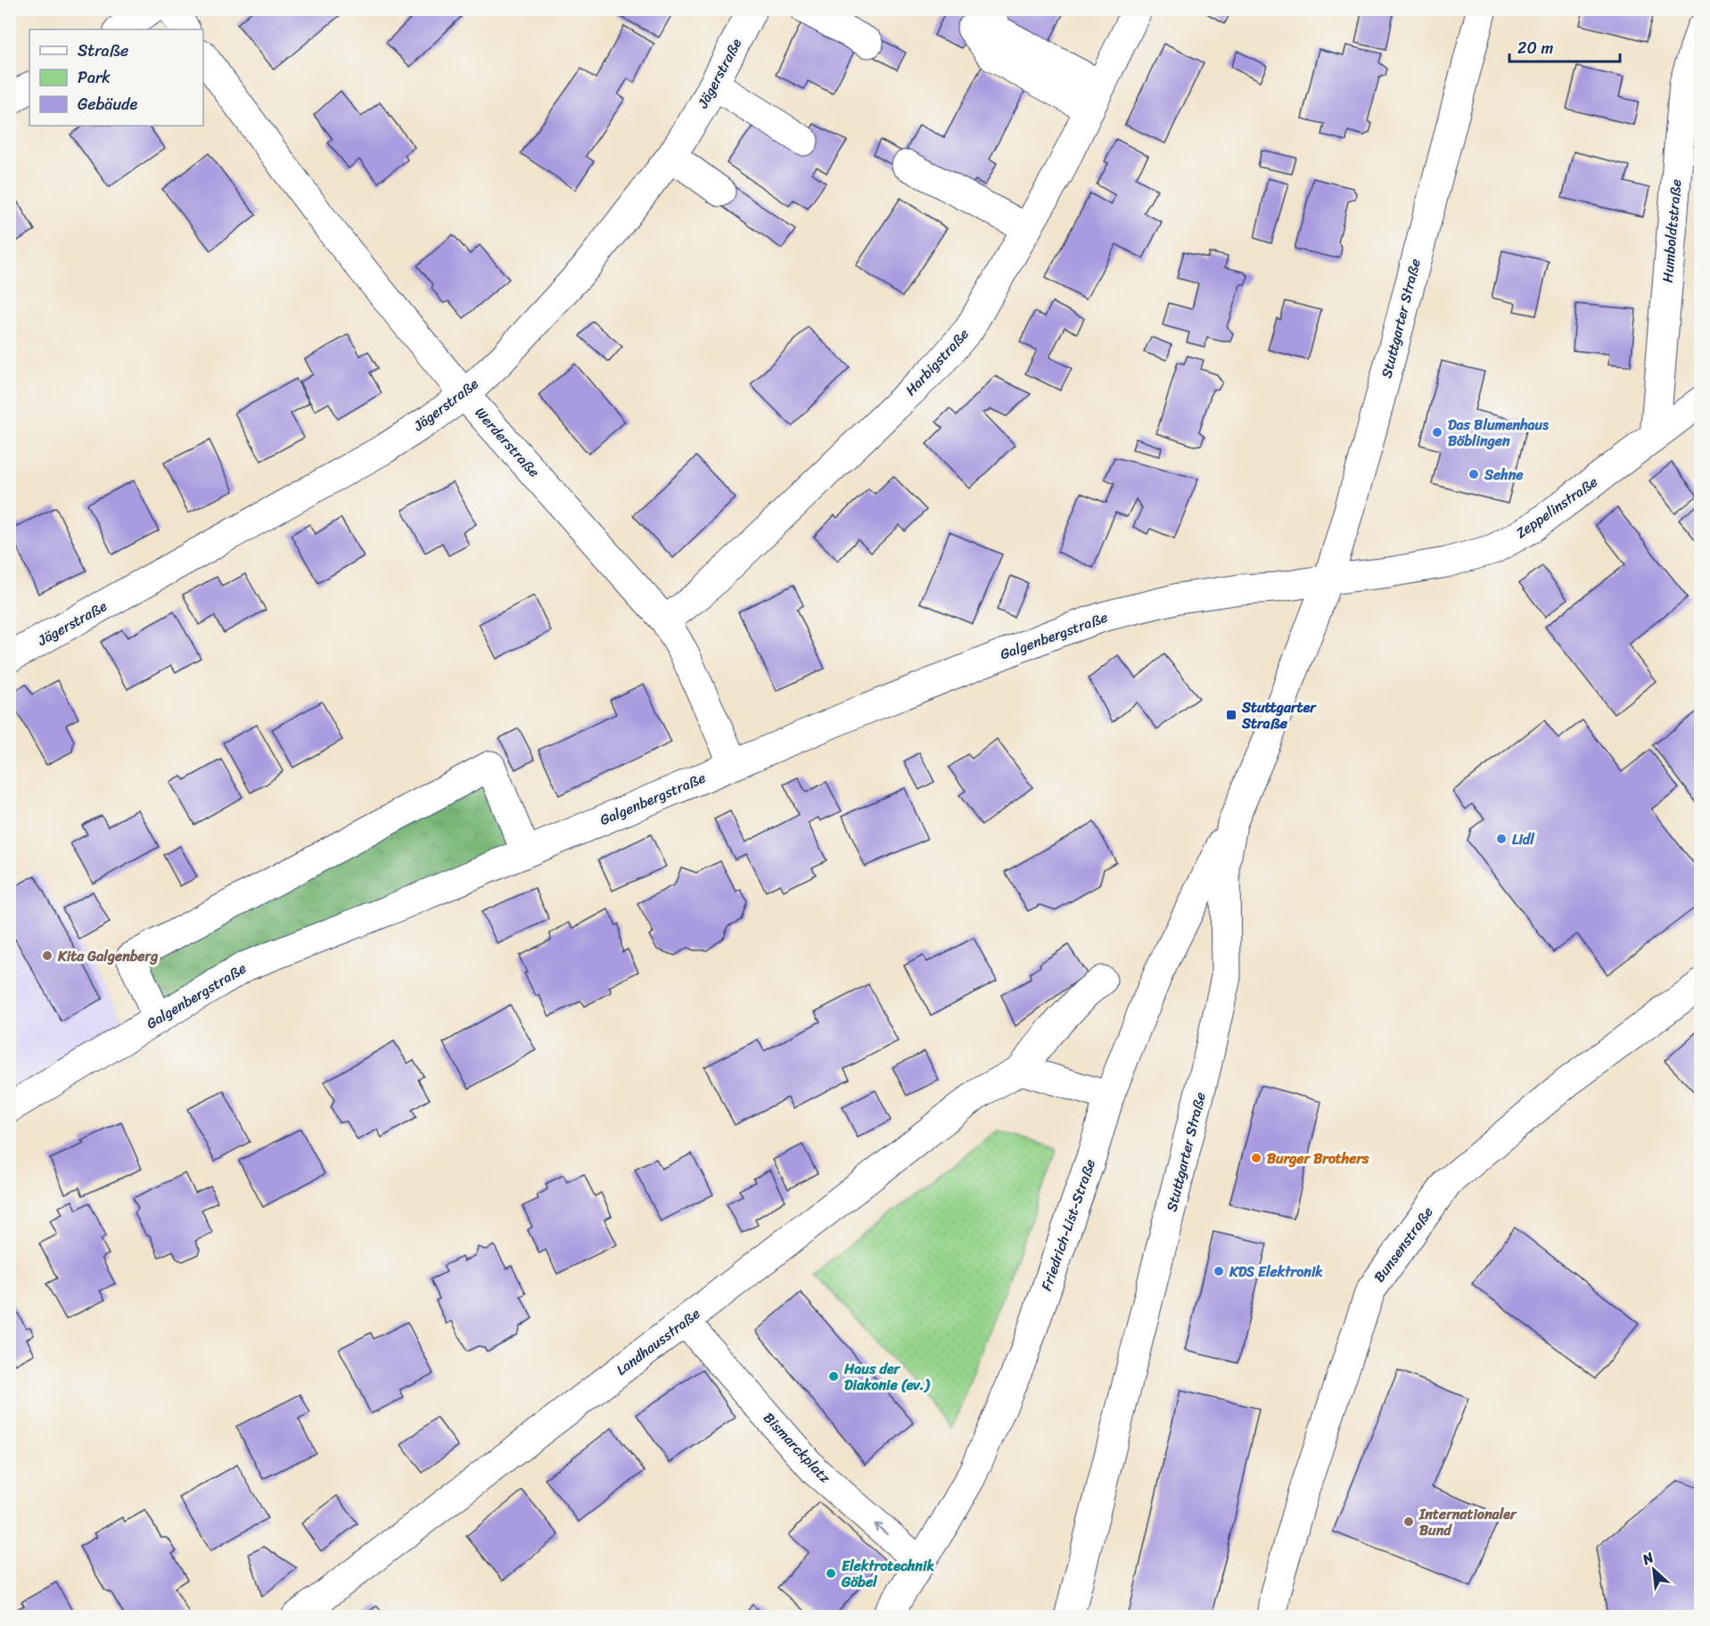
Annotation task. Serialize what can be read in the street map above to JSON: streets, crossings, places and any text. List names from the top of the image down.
{
  "streets": {
    "street": [
      "Jägerstraße",
      "Humboldtstraße",
      "Stuttgarter Straße",
      "Harbigstraße",
      "Werderstraße",
      "Zeppelinstraße",
      "Galgenbergstraße",
      "Friedrich-List-Straße",
      "Bunsenstraße",
      "Landhausstraße",
      "Bismarckplatz"
    ]
  },
  "crossings": [
    ["Jägerstraße", "Werderstraße"],
    ["Humboldtstraße", "Zeppelinstraße"],
    ["Stuttgarter Straße", "Zeppelinstraße"],
    ["Stuttgarter Straße", "Galgenbergstraße"],
    ["Stuttgarter Straße", "Friedrich-List-Straße"],
    ["Harbigstraße", "Werderstraße"],
    ["Werderstraße", "Galgenbergstraße"],
    ["Zeppelinstraße", "Galgenbergstraße"],
    ["Friedrich-List-Straße", "Bismarckplatz"],
    ["Landhausstraße", "Bismarckplatz"]
  ],
  "one_way": ["Bismarckplatz"],
  "places": {
    "other": [
      "Das Blumenhaus Böblingen",
      "Sehne",
      "Lidl",
      "Kita Galgenberg",
      "Burger Brothers",
      "KDS Elektronik",
      "Haus der Diakonie (ev.)",
      "Internationaler Bund",
      "Elektrotechnik Göbel"
    ],
    "transit": ["Stuttgarter Straße"]
  },
  "legend": ["Straße", "Park", "Gebäude"],
  "scale_bar": "20 m",
  "north": "top left"
}
